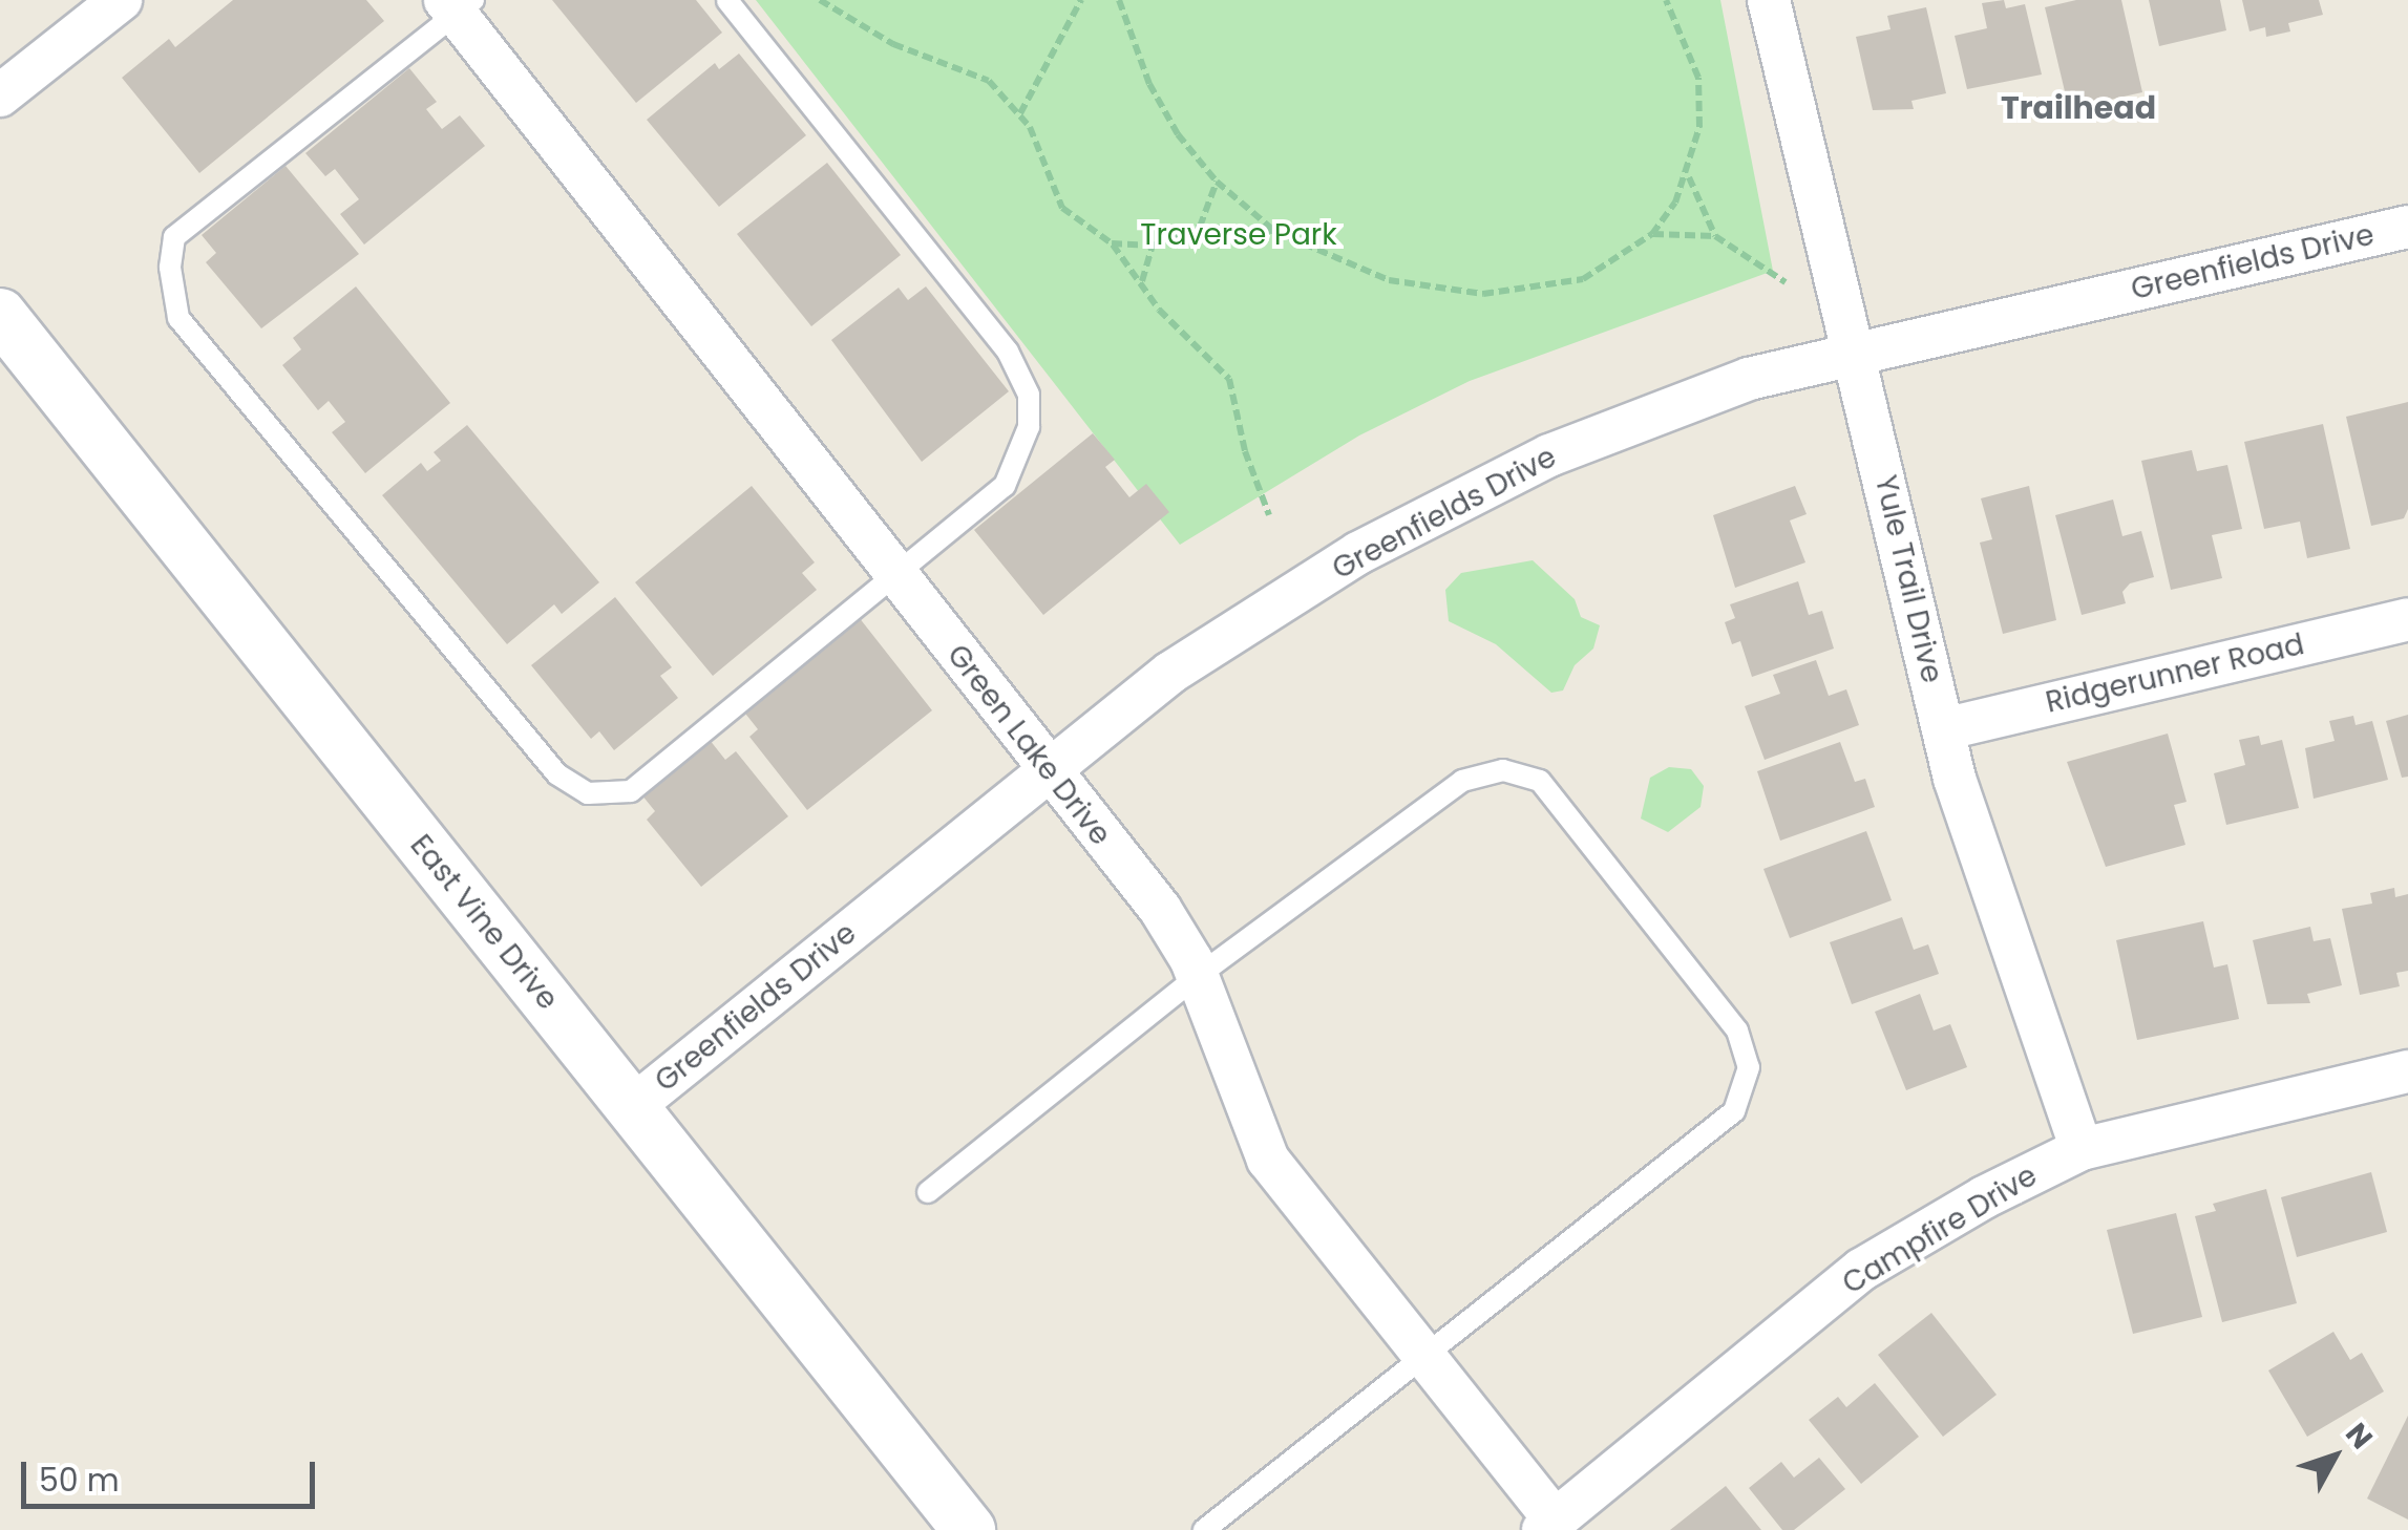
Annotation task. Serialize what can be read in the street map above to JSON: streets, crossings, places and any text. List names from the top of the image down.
{
  "streets": {
    "street": [
      "Greenfields Drive",
      "Yule Trail Drive",
      "Ridgerunner Road",
      "Green Lake Drive",
      "East Vine Drive",
      "Campfire Drive"
    ]
  },
  "crossings": [
    ["Greenfields Drive", "Yule Trail Drive"],
    ["Greenfields Drive", "Green Lake Drive"],
    ["Greenfields Drive", "East Vine Drive"],
    ["Yule Trail Drive", "Ridgerunner Road"],
    ["Yule Trail Drive", "Campfire Drive"],
    ["Green Lake Drive", "Campfire Drive"]
  ],
  "districts": ["Trailhead"],
  "parks": ["Traverse Park"],
  "scale_bar": "50 m",
  "north": "top right"
}
